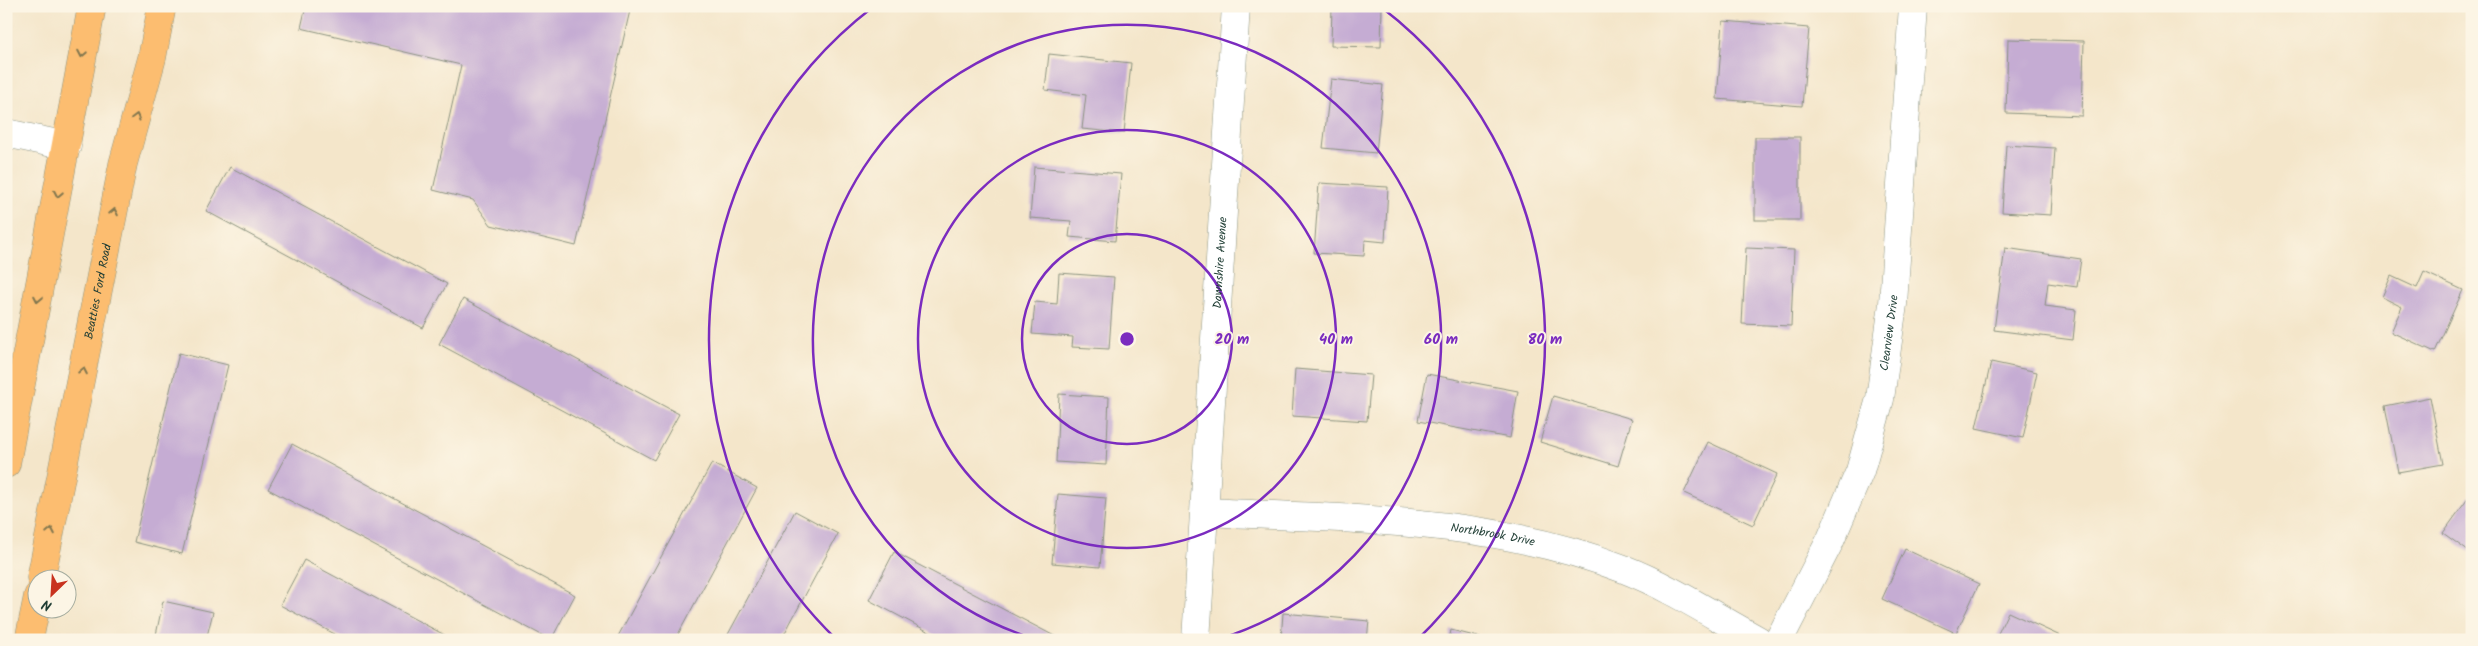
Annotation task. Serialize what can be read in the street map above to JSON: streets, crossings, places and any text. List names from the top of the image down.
{
  "streets": {
    "main road": ["Beatties Ford Road"],
    "street": ["Dawnshire Avenue", "Clearview Drive", "Northbrook Drive"]
  },
  "crossings": [
    ["Dawnshire Avenue", "Northbrook Drive"]
  ],
  "north": "bottom left",
  "rings": [
    "20 m",
    "40 m",
    "60 m",
    "80 m"
  ]
}
